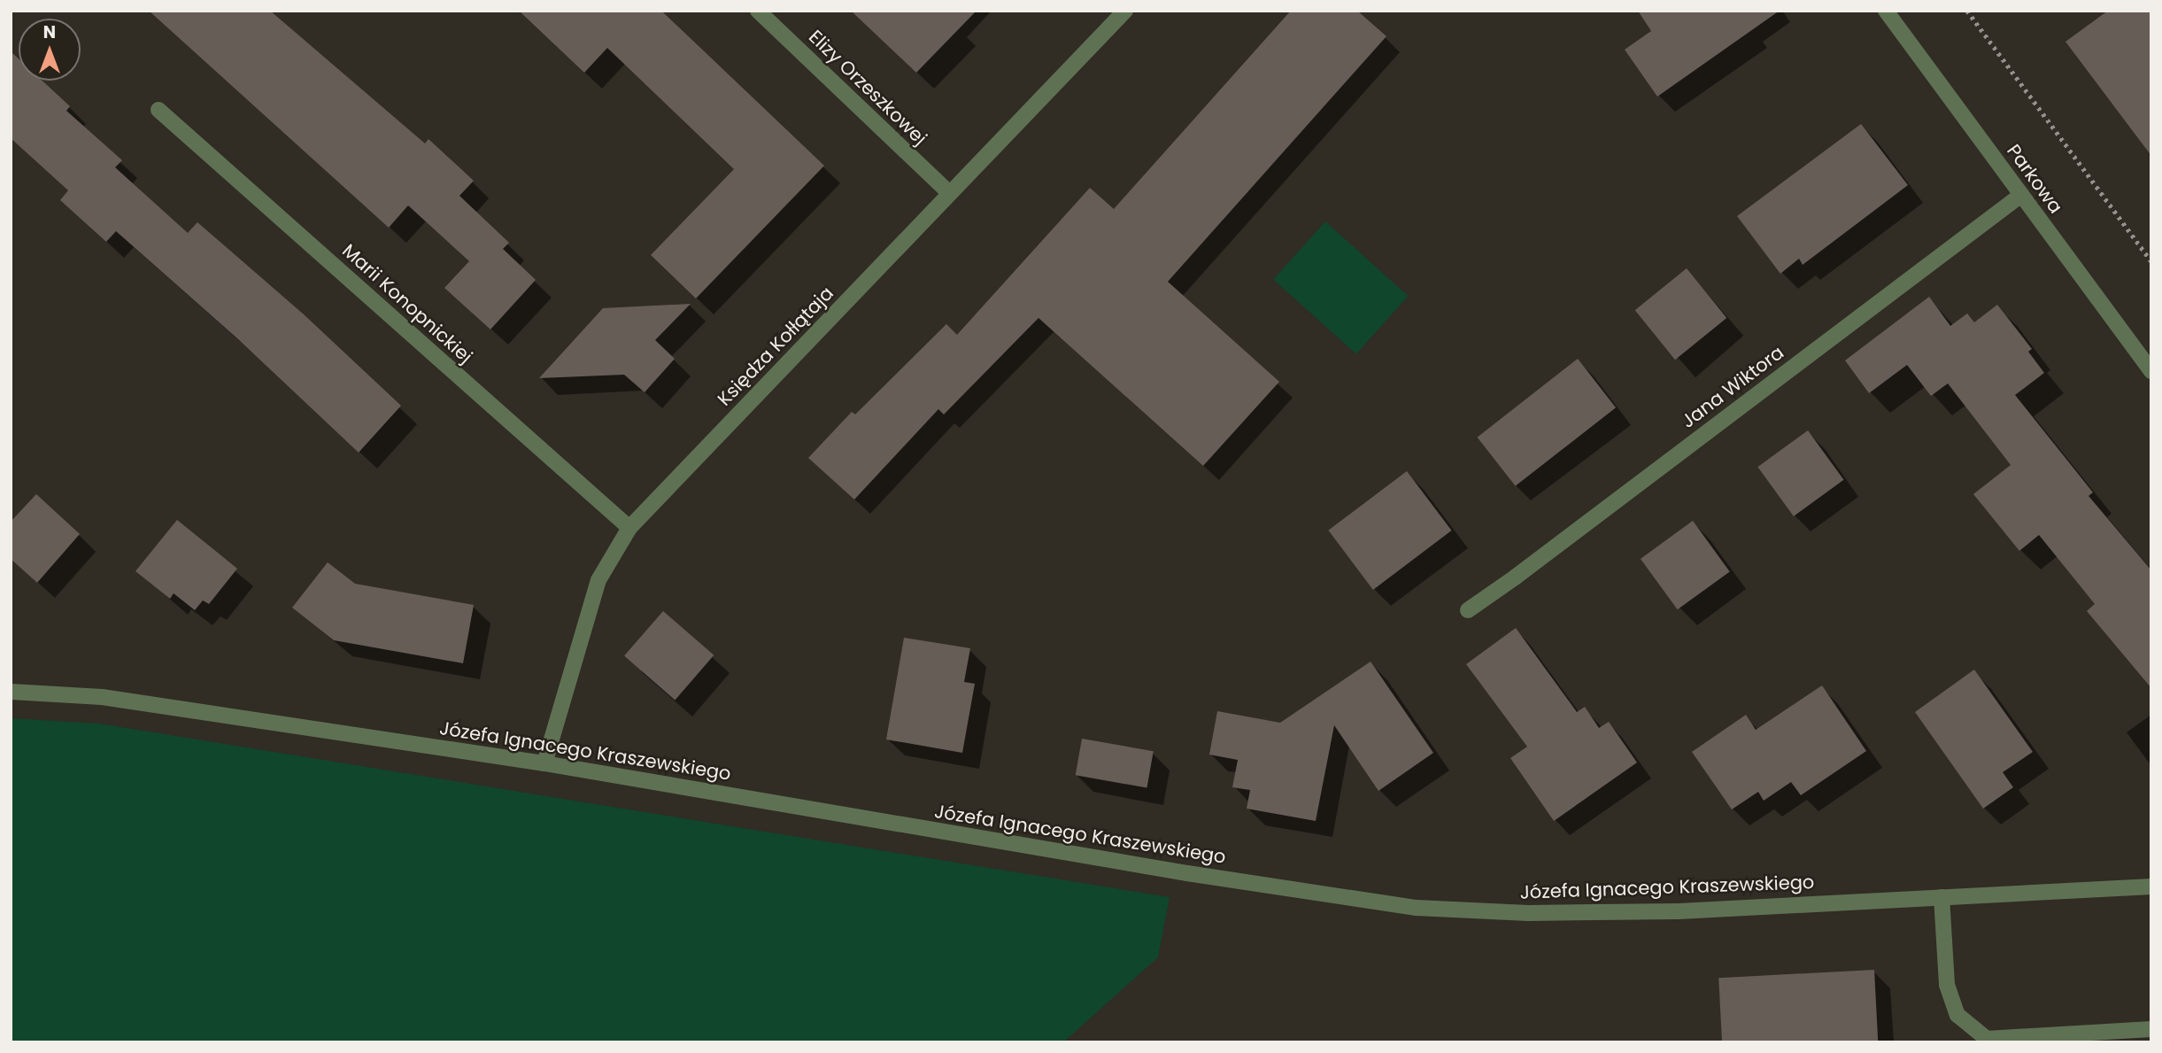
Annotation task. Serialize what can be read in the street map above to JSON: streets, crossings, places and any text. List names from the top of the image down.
{
  "streets": {
    "street": [
      "Elizy Orzeszkowej",
      "Parkowa",
      "Marii Konopnickiej",
      "Księdza Kołłątaja",
      "Jana Wiktora",
      "Józefa Ignacego Kraszewskiego"
    ]
  },
  "crossings": [
    ["Elizy Orzeszkowej", "Księdza Kołłątaja"],
    ["Parkowa", "Jana Wiktora"],
    ["Marii Konopnickiej", "Księdza Kołłątaja"],
    ["Księdza Kołłątaja", "Józefa Ignacego Kraszewskiego"]
  ],
  "north": "top"
}
